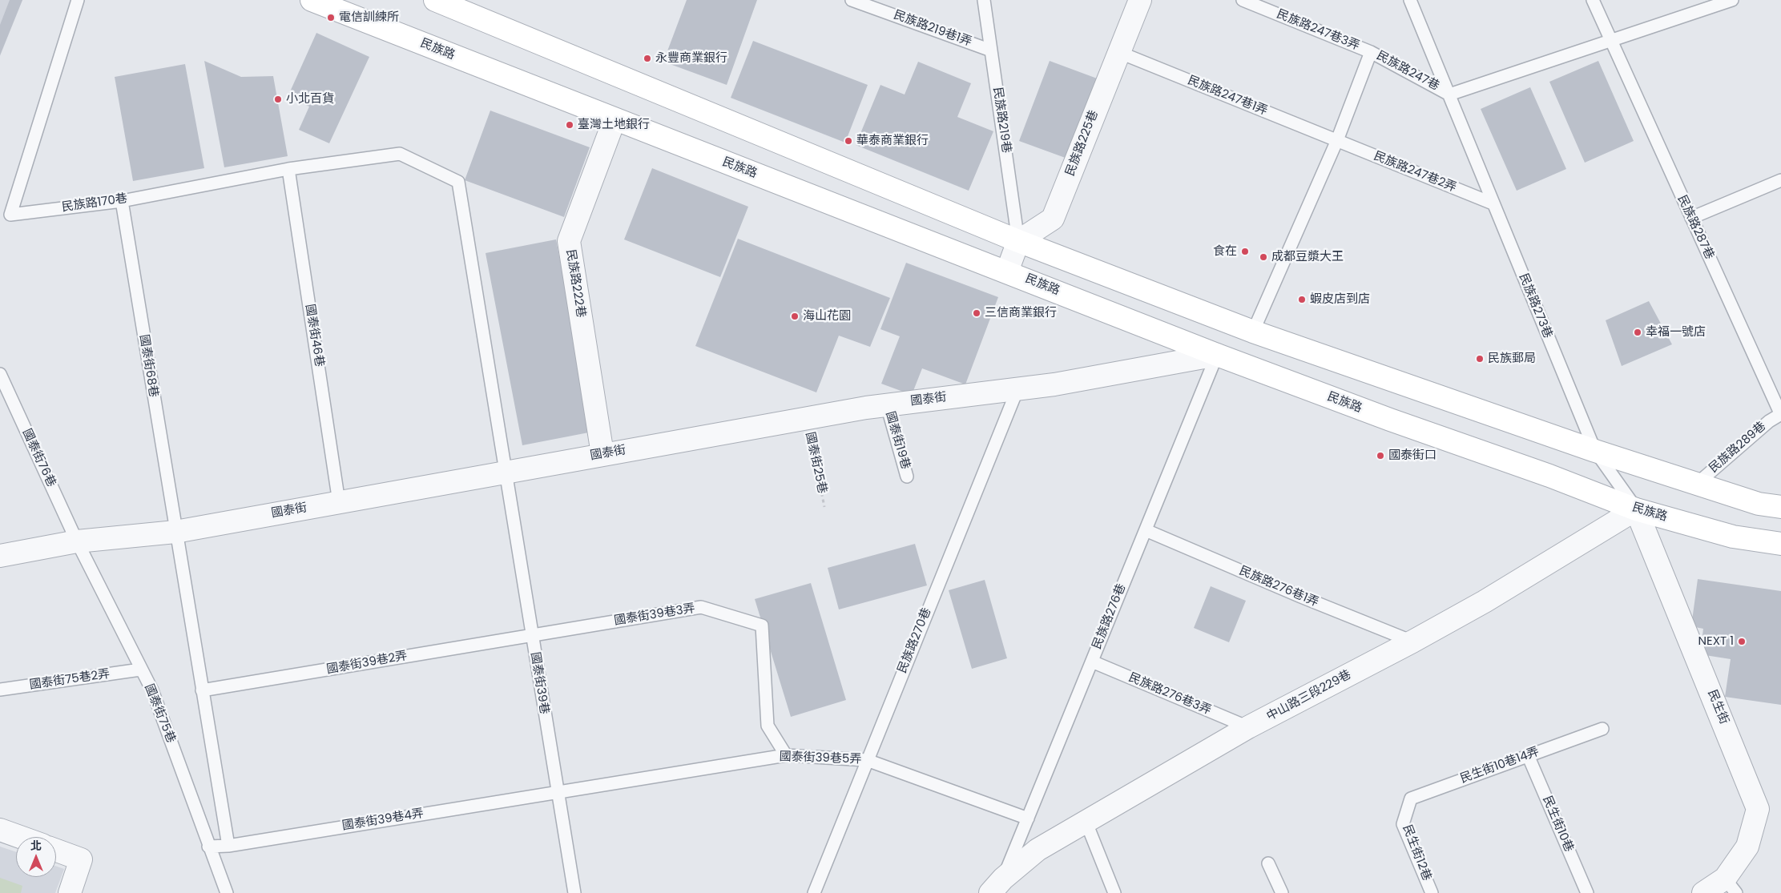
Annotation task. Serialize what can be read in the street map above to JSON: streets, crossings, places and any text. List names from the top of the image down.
{
  "streets": {
    "main road": ["民族路"],
    "street": [
      "民族路225巷",
      "民族路222巷",
      "國泰街",
      "中山路三段229巷",
      "民生街"
    ],
    "lane": [
      "民族路219巷1弄",
      "民族路247巷3弄",
      "民族路247巷",
      "民族路247巷1弄",
      "民族路219巷",
      "民族路247巷2弄",
      "民族路170巷",
      "民族路287巷",
      "民族路273巷",
      "國泰街46巷",
      "國泰街68巷",
      "國泰街19巷",
      "民族路289巷",
      "國泰街76巷",
      "民族路276巷1弄",
      "國泰街39巷3弄",
      "民族路276巷",
      "民族路270巷",
      "國泰街39巷2弄",
      "國泰街75巷2弄",
      "國泰街39巷",
      "民族路276巷3弄",
      "國泰街75巷",
      "國泰街39巷5弄",
      "民生街10巷14弄",
      "國泰街39巷4弄",
      "民生街10巷",
      "民生街12巷"
    ],
    "path": ["國泰街25巷"]
  },
  "crossings": [
    ["民族路219巷1弄", "民族路219巷"],
    ["民族路247巷3弄", "民族路247巷"],
    ["民族路", "民族路222巷"],
    ["民族路", "民族路273巷"],
    ["民族路", "國泰街"],
    ["民族路", "民族路276巷"],
    ["民族路", "中山路三段229巷"],
    ["民族路", "民生街"],
    ["民族路247巷", "民族路247巷1弄"],
    ["民族路247巷", "民族路247巷2弄"],
    ["民族路247巷", "民族路287巷"],
    ["民族路247巷", "民族路273巷"],
    ["民族路247巷1弄", "民族路225巷"],
    ["民族路247巷1弄", "民族路247巷2弄"],
    ["民族路219巷", "民族路225巷"],
    ["民族路247巷2弄", "民族路273巷"],
    ["民族路170巷", "國泰街46巷"],
    ["民族路170巷", "國泰街68巷"],
    ["民族路170巷", "國泰街39巷"],
    ["民族路287巷", "民族路289巷"],
    ["民族路222巷", "國泰街"],
    ["民族路273巷", "中山路三段229巷"],
    ["民族路273巷", "民生街"],
    ["國泰街46巷", "國泰街"],
    ["國泰街68巷", "國泰街"],
    ["國泰街68巷", "國泰街39巷2弄"],
    ["國泰街68巷", "國泰街39巷4弄"],
    ["國泰街", "國泰街19巷"],
    ["國泰街", "國泰街76巷"],
    ["國泰街", "國泰街25巷"],
    ["國泰街", "民族路276巷"],
    ["國泰街", "民族路270巷"],
    ["國泰街", "國泰街39巷"],
    ["國泰街", "國泰街75巷"],
    ["國泰街76巷", "國泰街75巷"],
    ["民族路276巷1弄", "民族路276巷"],
    ["民族路276巷1弄", "中山路三段229巷"],
    ["國泰街39巷3弄", "國泰街39巷2弄"],
    ["國泰街39巷3弄", "國泰街39巷"],
    ["國泰街39巷3弄", "國泰街39巷5弄"],
    ["民族路276巷", "民族路276巷3弄"],
    ["民族路276巷", "中山路三段229巷"],
    ["民族路276巷", "國泰街39巷5弄"],
    ["民族路270巷", "國泰街39巷5弄"],
    ["國泰街39巷2弄", "國泰街39巷"],
    ["國泰街75巷2弄", "國泰街75巷"],
    ["國泰街39巷", "國泰街39巷5弄"],
    ["國泰街39巷", "國泰街39巷4弄"],
    ["民族路276巷3弄", "中山路三段229巷"],
    ["中山路三段229巷", "民生街"],
    ["國泰街75巷", "國泰街39巷4弄"],
    ["國泰街39巷5弄", "國泰街39巷4弄"],
    ["民生街10巷14弄", "民生街10巷"],
    ["民生街10巷14弄", "民生街12巷"]
  ],
  "places": [
    "電信訓練所",
    "永豐商業銀行",
    "小北百貨",
    "臺灣土地銀行",
    "華泰商業銀行",
    "食在",
    "成都豆漿大王",
    "蝦皮店到店",
    "三信商業銀行",
    "海山花園",
    "幸福一號店",
    "民族郵局",
    "國泰街口",
    "NEXT 1"
  ],
  "north": "top"
}
